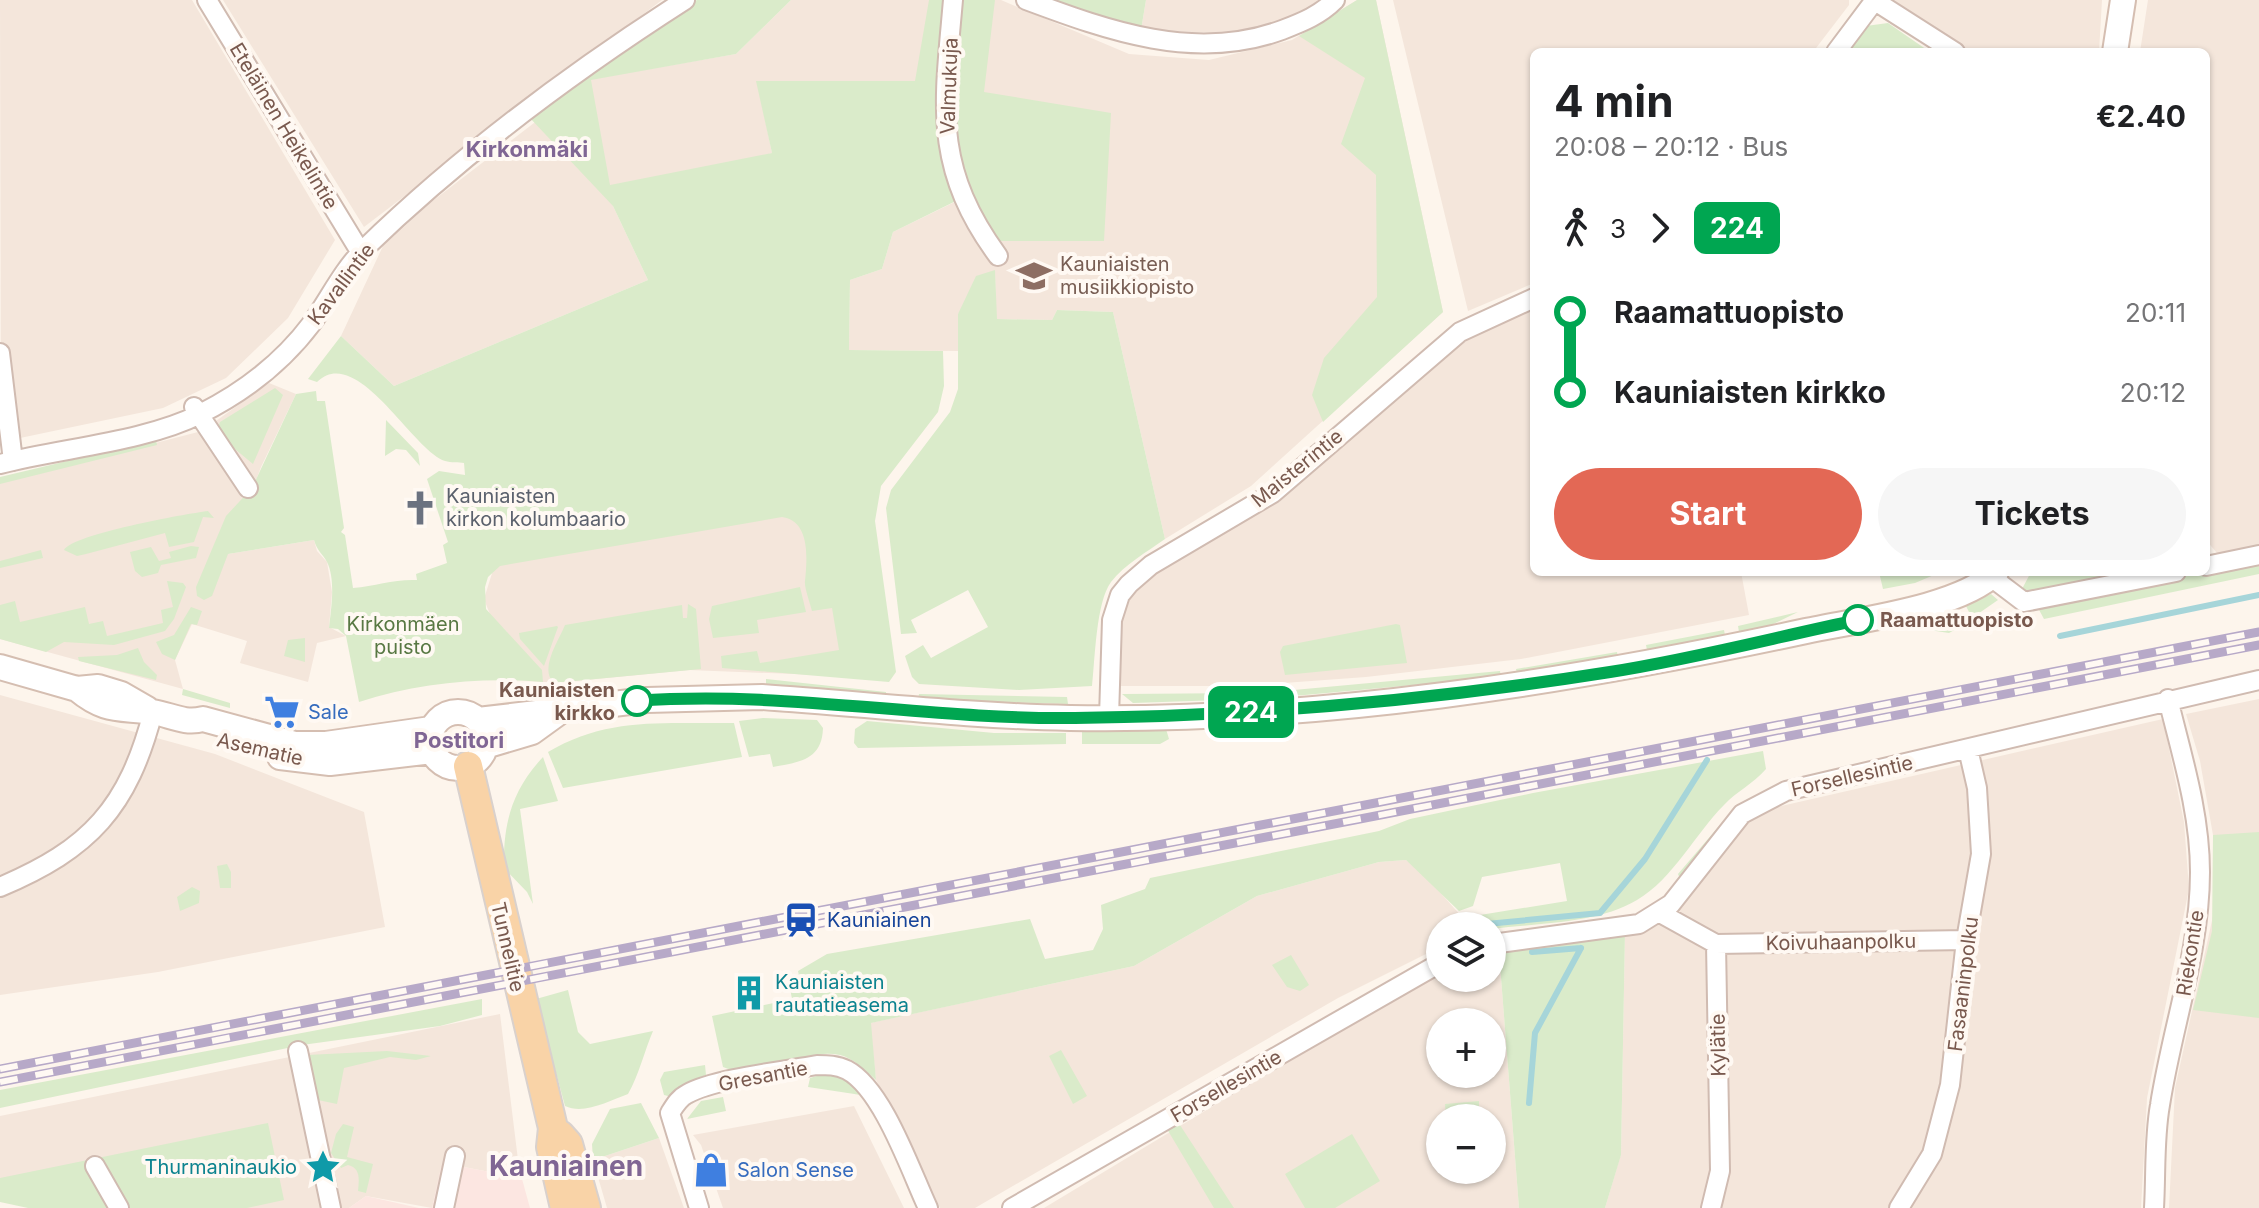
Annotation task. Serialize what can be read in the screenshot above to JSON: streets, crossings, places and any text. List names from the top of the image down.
{
  "streets": {
    "main road": ["Asematie", "Tunnelitie"],
    "street": [
      "Valmukuja",
      "Eteläinen Heikelintie",
      "Kavallintie",
      "Maisterintie",
      "Forsellesintie",
      "Koivuhaanpolku",
      "Riekontie",
      "Fasaaninpolku",
      "Kylätie",
      "Gresantie"
    ]
  },
  "crossings": [
    ["Eteläinen Heikelintie", "Kavallintie"],
    ["Asematie", "Tunnelitie"],
    ["Forsellesintie", "Riekontie"],
    ["Forsellesintie", "Fasaaninpolku"],
    ["Koivuhaanpolku", "Fasaaninpolku"],
    ["Koivuhaanpolku", "Kylätie"]
  ],
  "districts": ["Kirkonmäki", "Postitori", "Kauniainen"],
  "parks": ["Kirkonmäen puisto"],
  "places": {
    "school or university": ["Kauniaisten musiikkiopisto"],
    "church": ["Kauniaisten kirkon kolumbaario"],
    "other": ["Raamattuopisto", "Kauniaisten kirkko"],
    "supermarket": ["Sale"],
    "station": ["Kauniainen"],
    "building": ["Kauniaisten rautatieasema"],
    "place": ["Thurmaninaukio"],
    "shop": ["Salon Sense"]
  },
  "lines": ["bus line 224"],
  "page": {
    "on_map": "224",
    "heading": ["4 min", "20:08 – 20:12 · Bus", "€2.40"],
    "legs": ["3", "224"],
    "list": [
      {
        "name": "Raamattuopisto",
        "value": "20:11"
      },
      {
        "name": "Kauniaisten kirkko",
        "value": "20:12"
      }
    ],
    "buttons": ["Start", "Tickets"],
    "map_buttons": ["+", "−"]
  }
}
